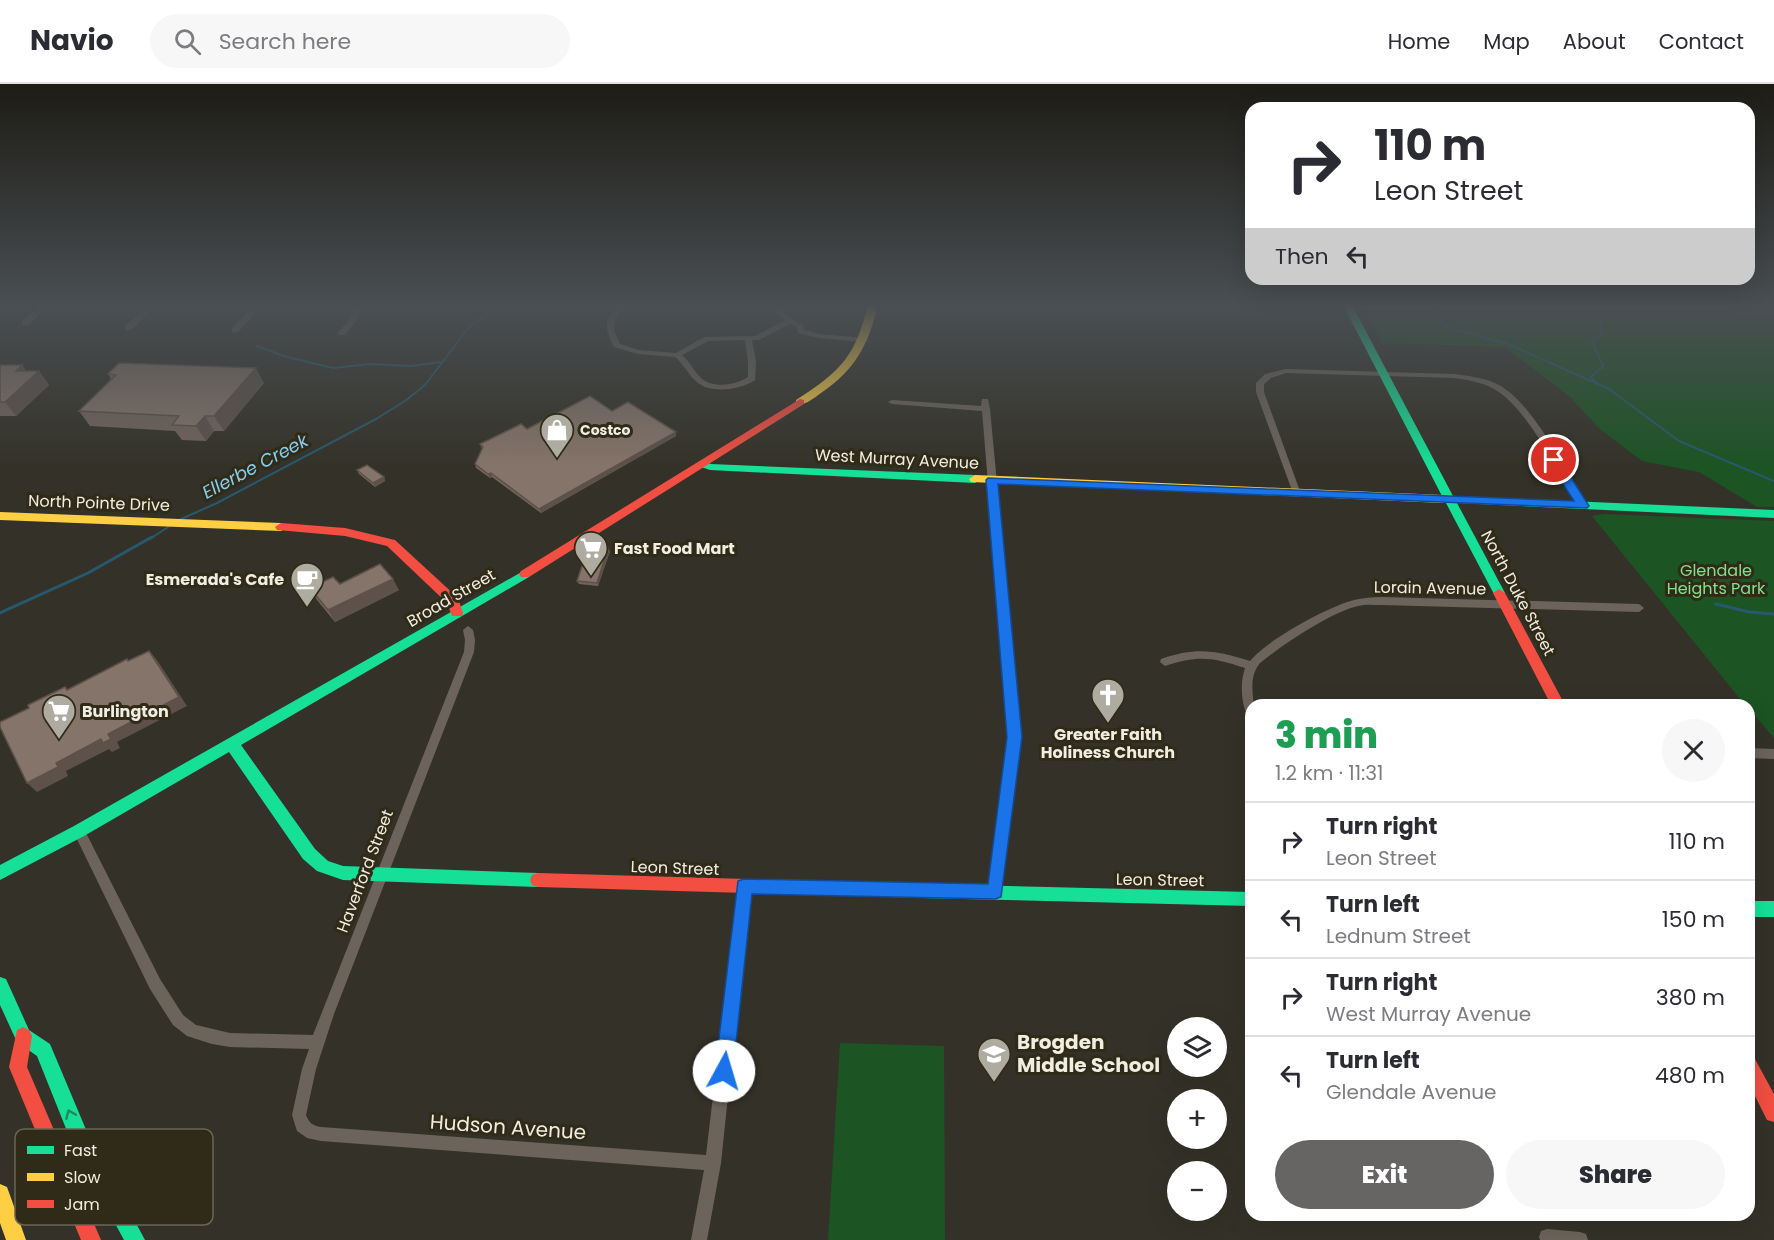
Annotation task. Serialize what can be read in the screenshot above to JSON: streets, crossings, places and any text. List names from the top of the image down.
{
  "streets": {
    "main road": [
      "West Murray Avenue",
      "North Pointe Drive",
      "North Duke Street",
      "Broad Street",
      "Leon Street"
    ],
    "street": ["Lorain Avenue", "Haverford Street", "Hudson Avenue"]
  },
  "crossings": [
    ["West Murray Avenue", "North Duke Street"],
    ["West Murray Avenue", "Broad Street"],
    ["North Pointe Drive", "Broad Street"],
    ["Lorain Avenue", "North Duke Street"],
    ["Broad Street", "Leon Street"],
    ["Leon Street", "Haverford Street"],
    ["Haverford Street", "Hudson Avenue"]
  ],
  "water": ["Ellerbe Creek"],
  "parks": ["Glendale Heights Park"],
  "places": {
    "shop": ["Costco"],
    "supermarket": ["Fast Food Mart", "Burlington"],
    "cafe": ["Esmerada's Cafe"],
    "church": ["Greater Faith Holiness Church"],
    "school or university": ["Brogden Middle School"]
  },
  "legend": ["Fast", "Slow", "Jam"],
  "page": {
    "header": "Navio",
    "search": "Search here",
    "nav": [
      "Home",
      "Map",
      "About",
      "Contact"
    ],
    "turn": ["110 m", "Leon Street"],
    "then": "Then",
    "heading": ["3 min", "1.2 km · 11:31"],
    "list": [
      {
        "name": "Turn right",
        "note": "Leon Street",
        "value": "110 m"
      },
      {
        "name": "Turn left",
        "note": "Lednum Street",
        "value": "150 m"
      },
      {
        "name": "Turn right",
        "note": "West Murray Avenue",
        "value": "380 m"
      },
      {
        "name": "Turn left",
        "note": "Glendale Avenue",
        "value": "480 m"
      }
    ],
    "map_buttons": ["+", "−"],
    "buttons": ["Exit", "Share"]
  }
}
